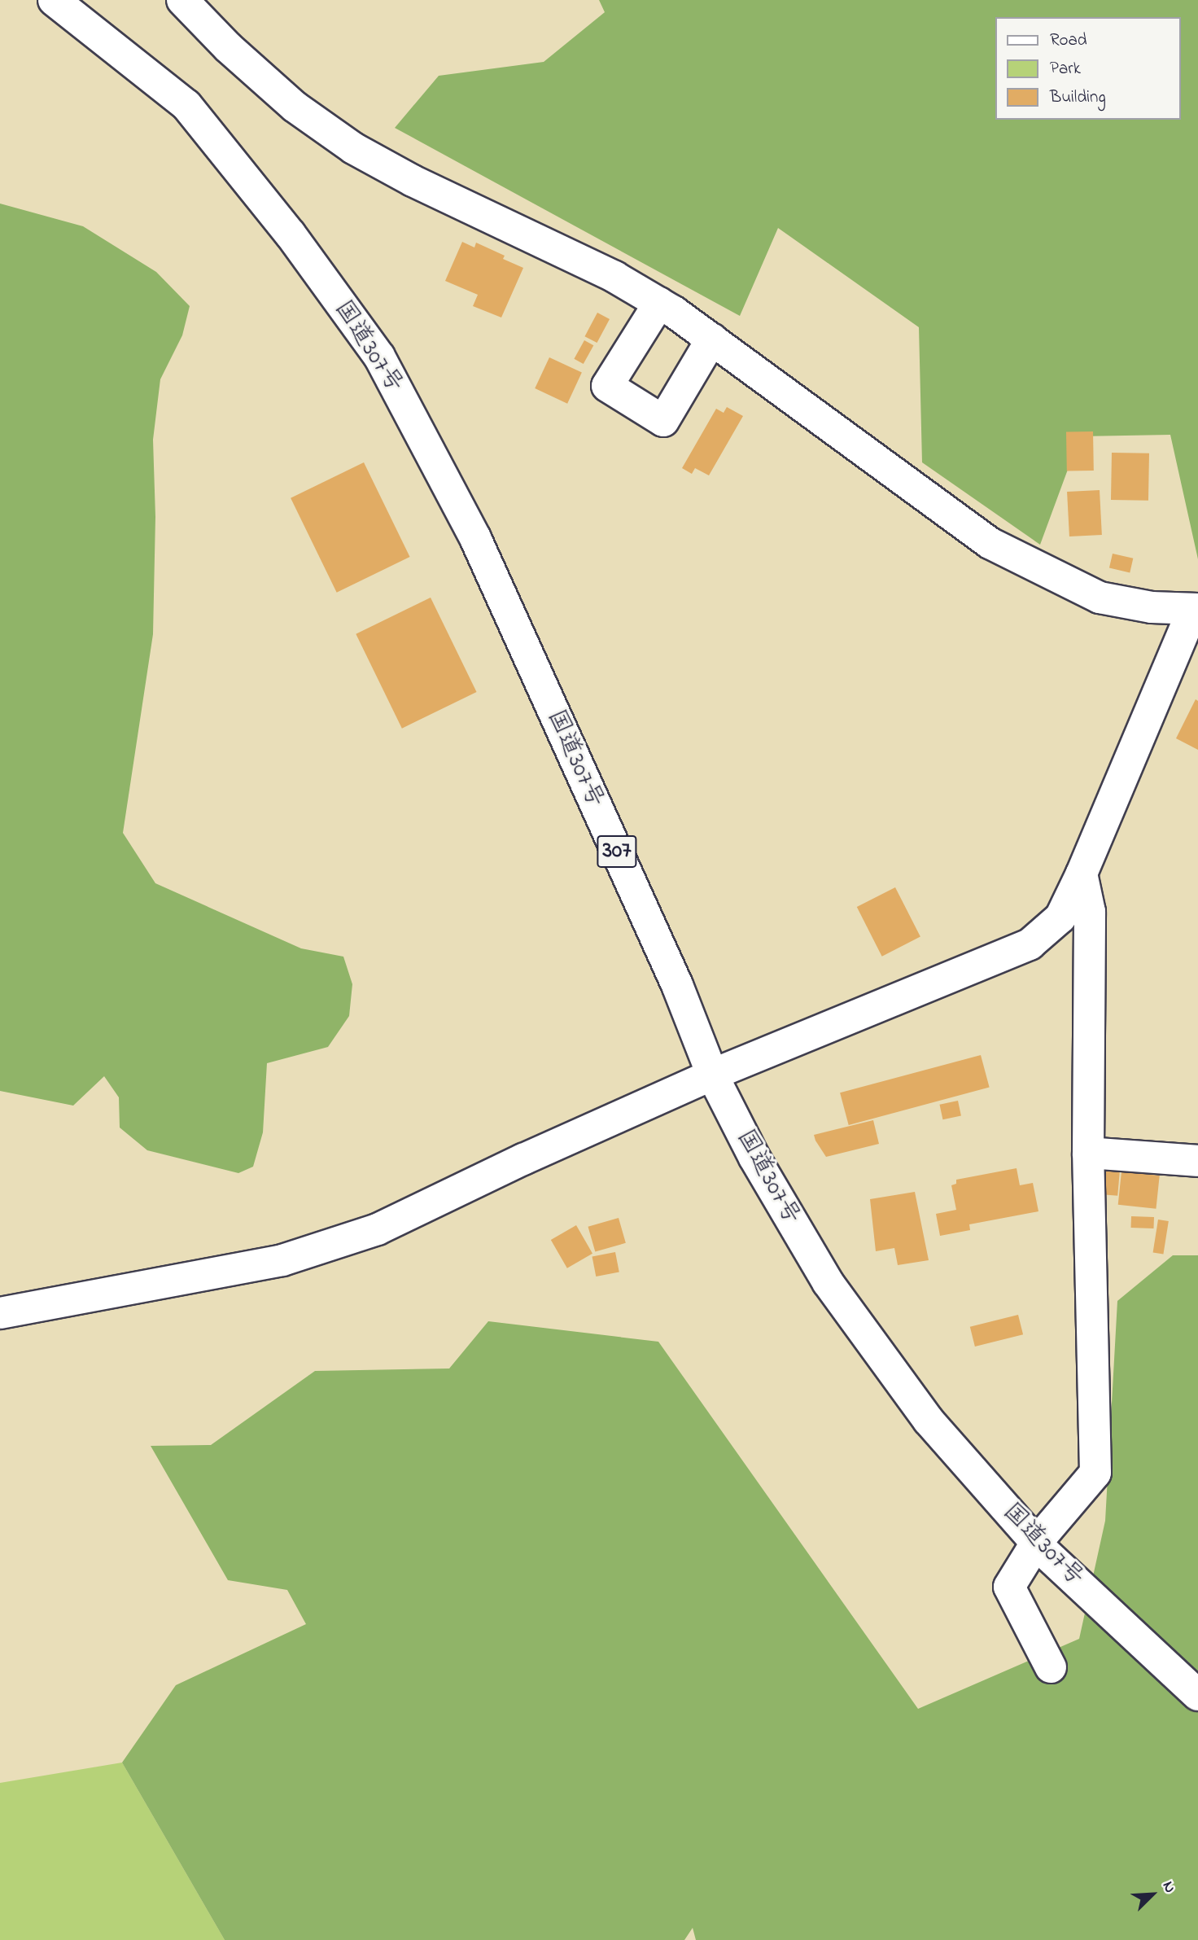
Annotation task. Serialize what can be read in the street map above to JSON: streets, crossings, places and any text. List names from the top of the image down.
{
  "streets": {
    "main road": ["国道307号", "307"]
  },
  "legend": ["Road", "Park", "Building"],
  "north": "top right"
}
